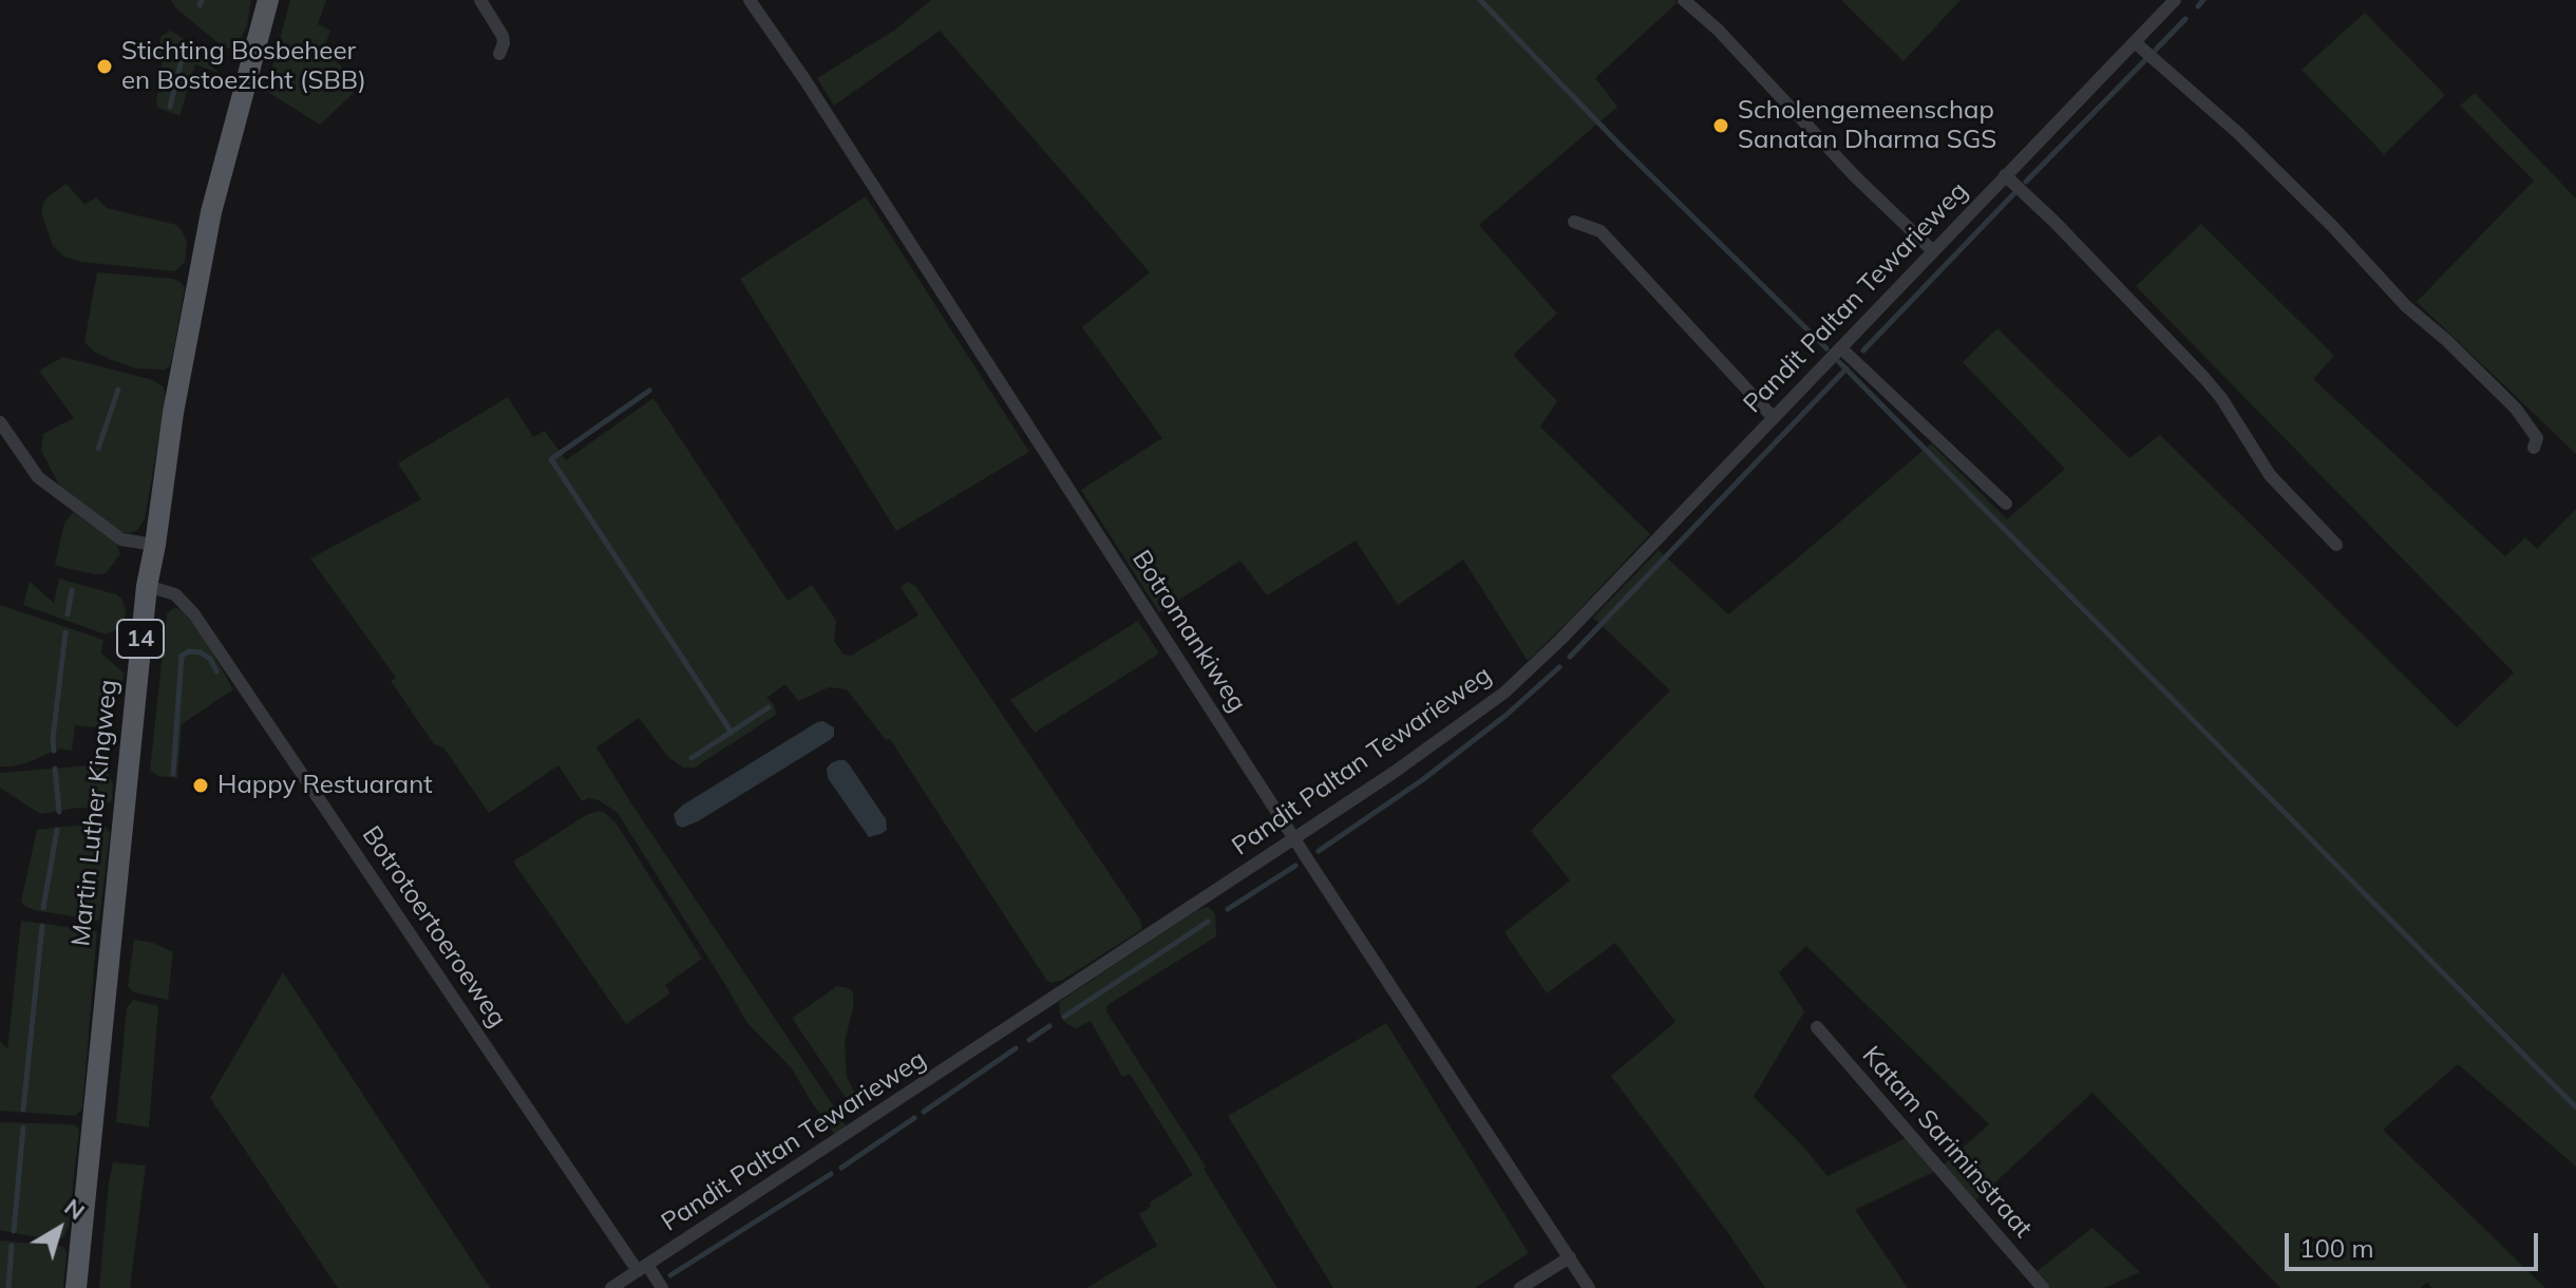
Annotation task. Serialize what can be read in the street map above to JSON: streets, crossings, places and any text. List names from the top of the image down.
{
  "streets": {
    "main road": ["14", "Martin Luther Kingweg"],
    "street": [
      "Pandit Paltan Tewarieweg",
      "Botromankiweg",
      "Botrotoertoeroeweg",
      "Katam Sariminstraat"
    ]
  },
  "crossings": [
    ["Pandit Paltan Tewarieweg", "Botromankiweg"],
    ["Pandit Paltan Tewarieweg", "Botrotoertoeroeweg"],
    ["Martin Luther Kingweg", "Botrotoertoeroeweg"]
  ],
  "places": ["Stichting Bosbeheer en Bostoezicht (SBB)", "Scholengemeenschap Sanatan Dharma SGS", "Happy Restuarant"],
  "scale_bar": "100 m",
  "north": "top right"
}
